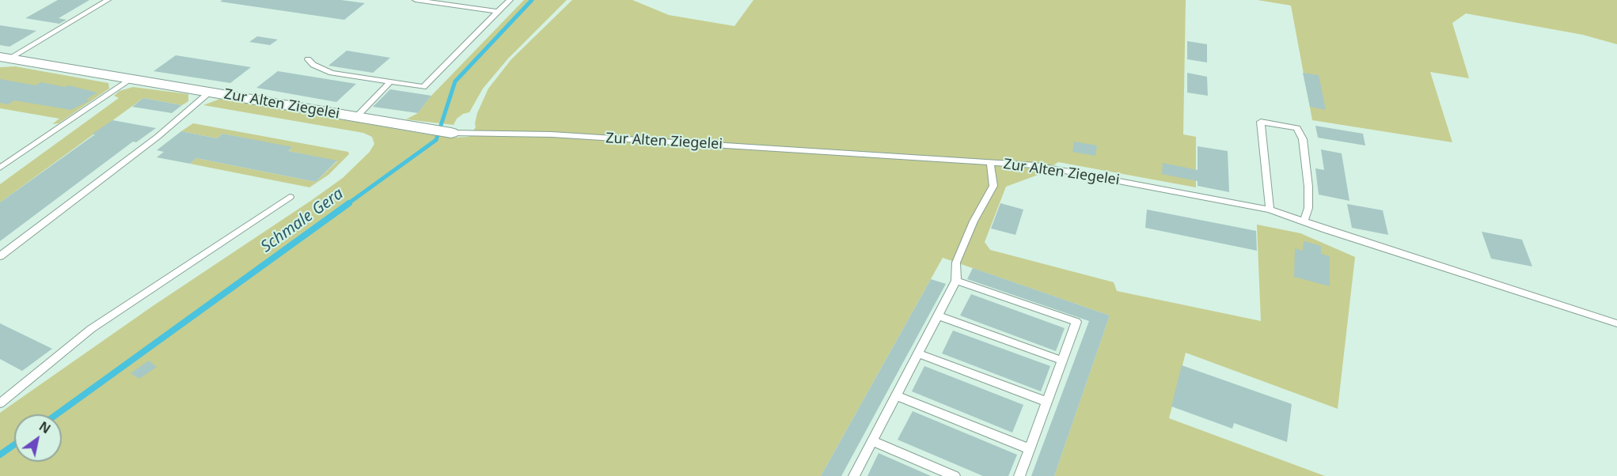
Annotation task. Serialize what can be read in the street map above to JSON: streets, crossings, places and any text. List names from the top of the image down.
{
  "streets": {
    "street": ["Zur Alten Ziegelei"]
  },
  "water": ["Schmale Gera"],
  "north": "top right"
}
